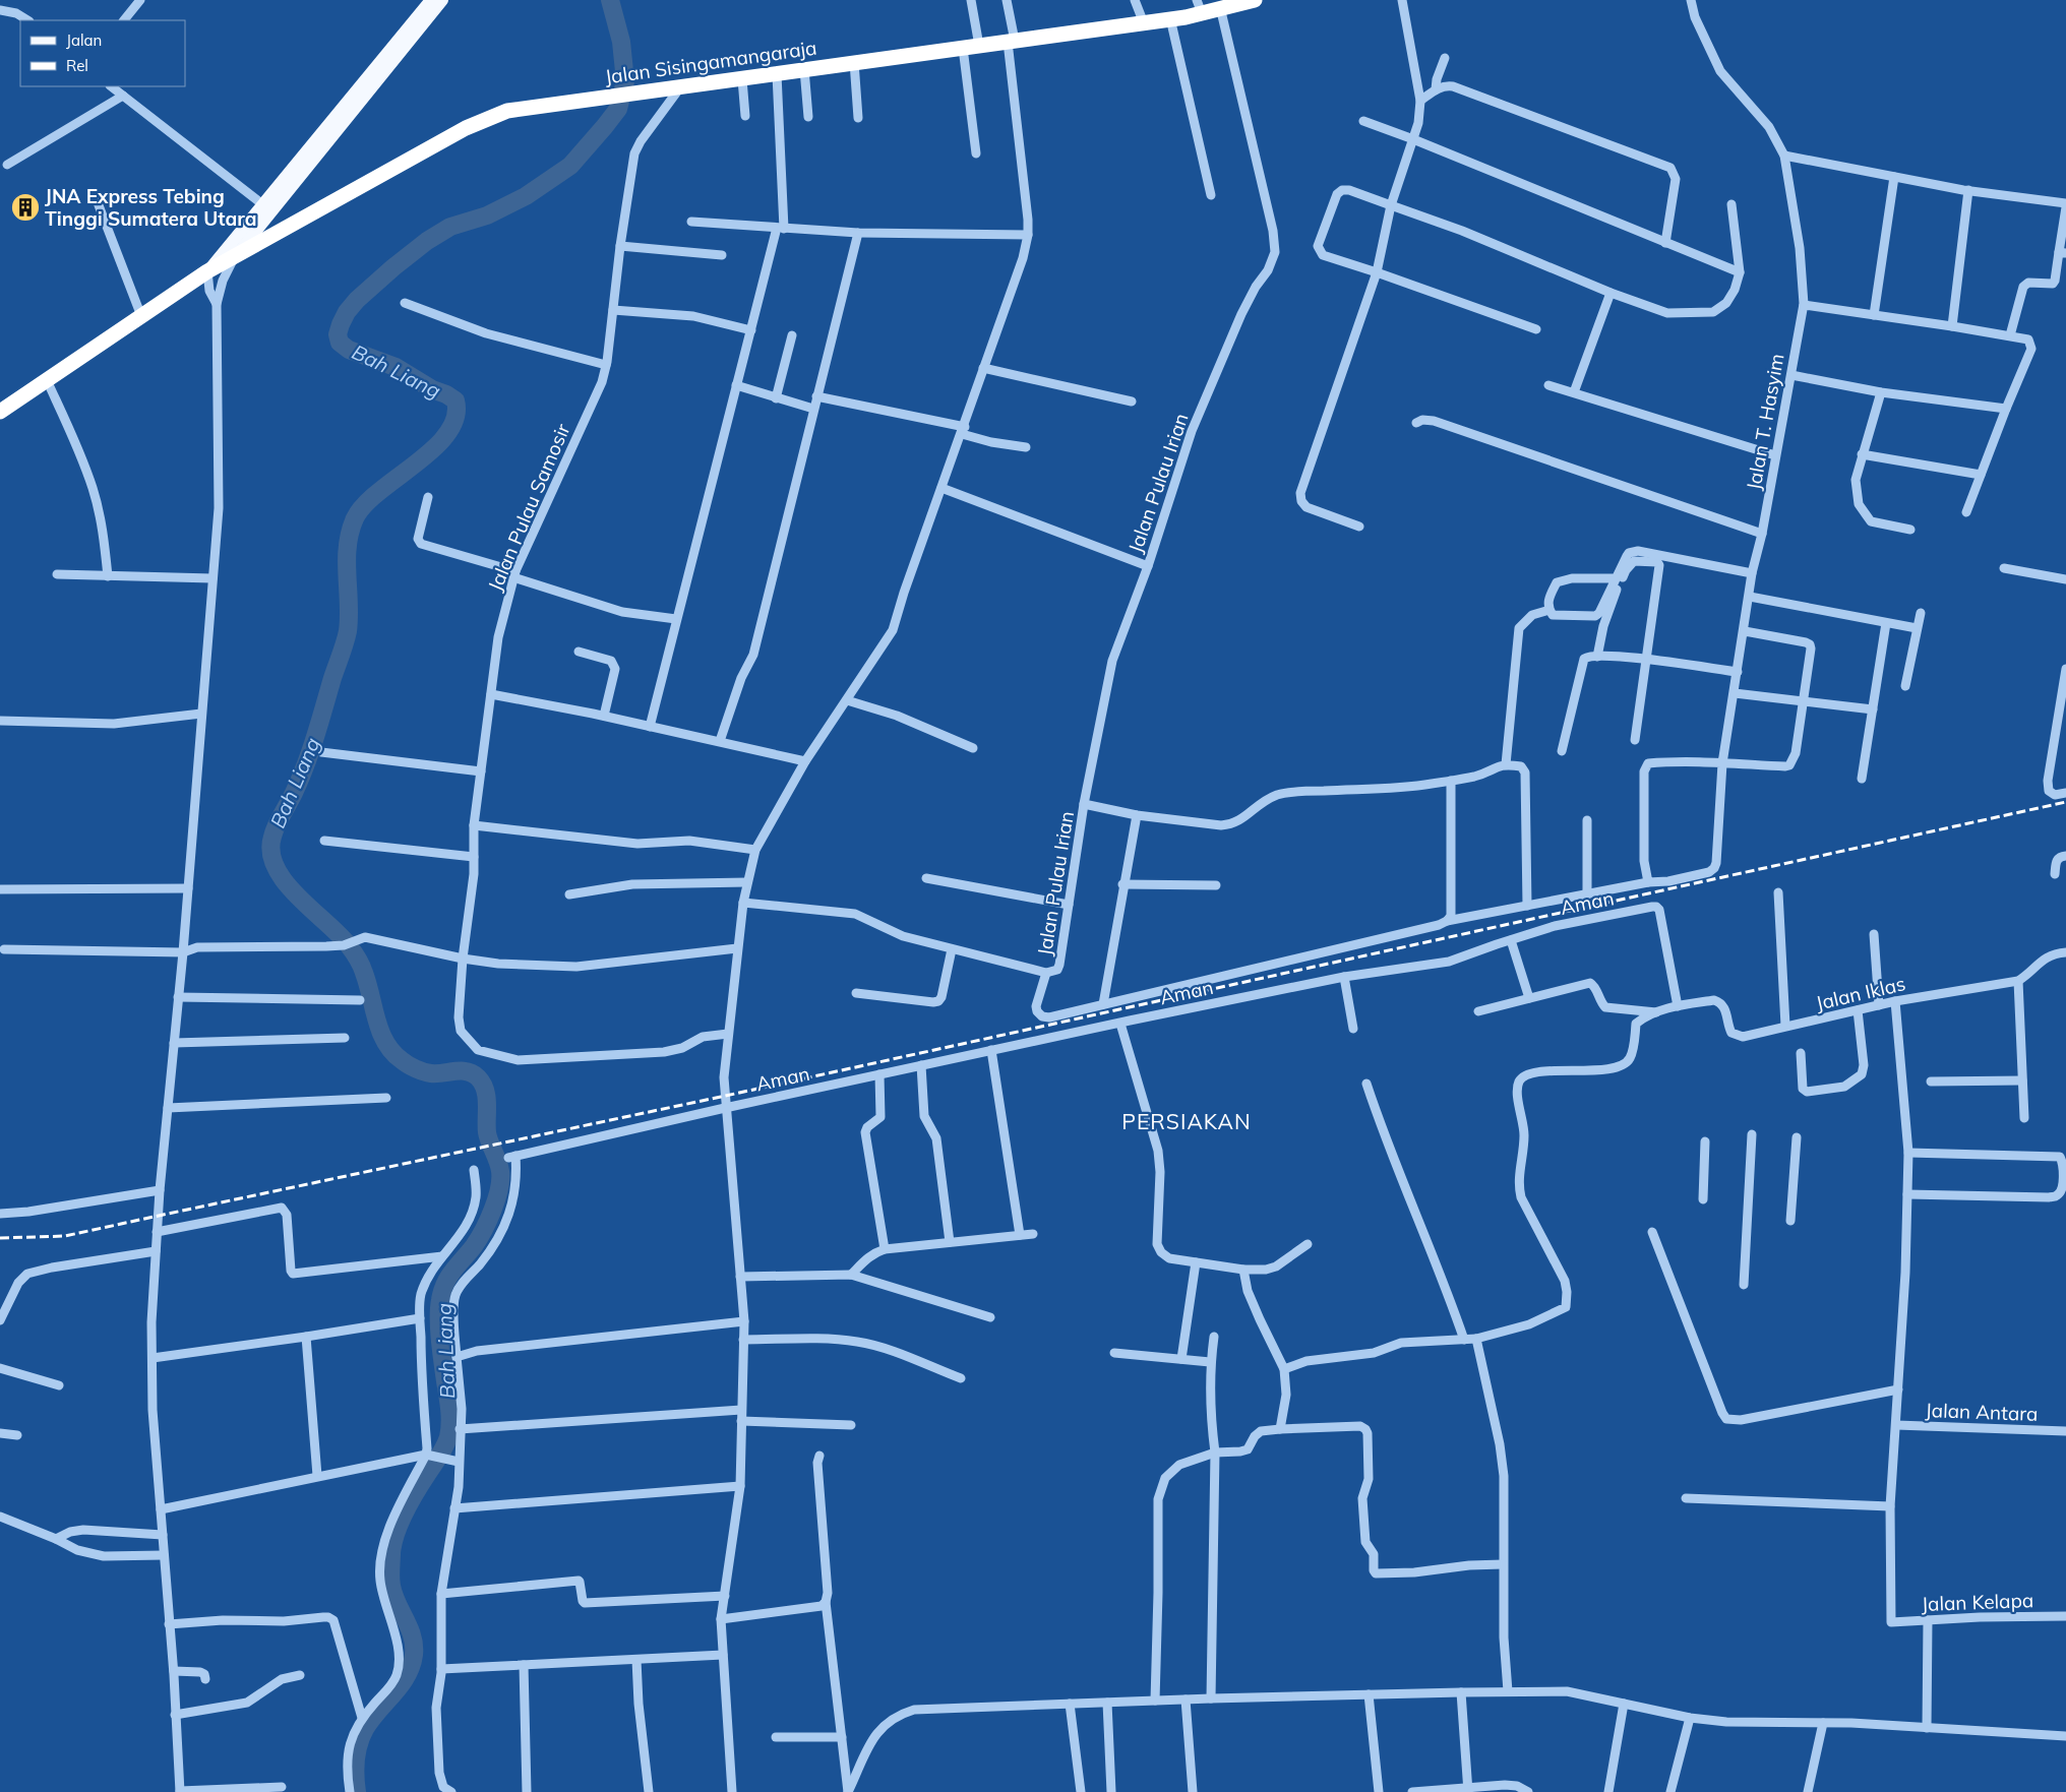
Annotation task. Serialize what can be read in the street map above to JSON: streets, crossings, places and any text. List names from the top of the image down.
{
  "streets": {
    "highway": ["Jalan Sisingamangaraja"],
    "street": [
      "Jalan T. Hasyim",
      "Jalan Pulau Irian",
      "Jalan Pulau Samosir",
      "Aman",
      "Jalan Iklas",
      "Jalan Antara",
      "Jalan Kelapa"
    ]
  },
  "crossings": [
    ["Jalan Sisingamangaraja", "Jalan Pulau Irian"],
    ["Jalan Sisingamangaraja", "Jalan Pulau Samosir"],
    ["Aman", "Jalan Iklas"]
  ],
  "districts": ["PERSIAKAN"],
  "water": ["Bah Liang"],
  "places": {
    "building": ["JNA Express Tebing Tinggi Sumatera Utara"]
  },
  "legend": ["Jalan", "Rel"]
}
